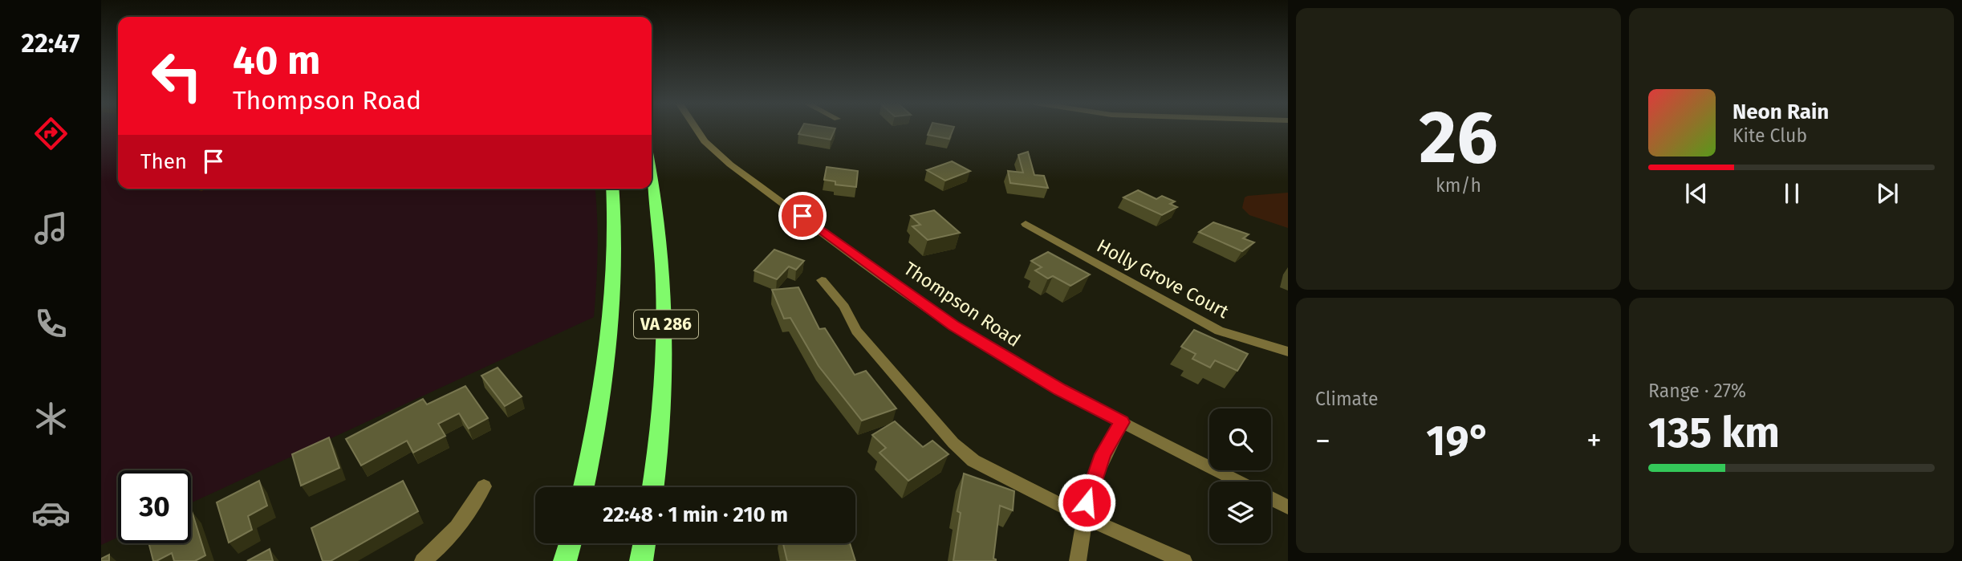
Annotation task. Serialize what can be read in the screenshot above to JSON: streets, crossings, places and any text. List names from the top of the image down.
{
  "streets": {
    "highway": ["VA 286"],
    "street": ["Holly Grove Court", "Thompson Road"]
  },
  "page": {
    "tabs": "22:47",
    "tile": [
      ["26", "km/h"],
      "Climate",
      ["Range · 27%", "135 km"]
    ],
    "turn": ["40 m", "Thompson Road"],
    "song": ["Neon Rain", "Kite Club"],
    "then": "Then",
    "heat": ["−", "19°", "+"],
    "limit": "30",
    "trip": "22:48 · 1 min · 210 m"
  }
}
